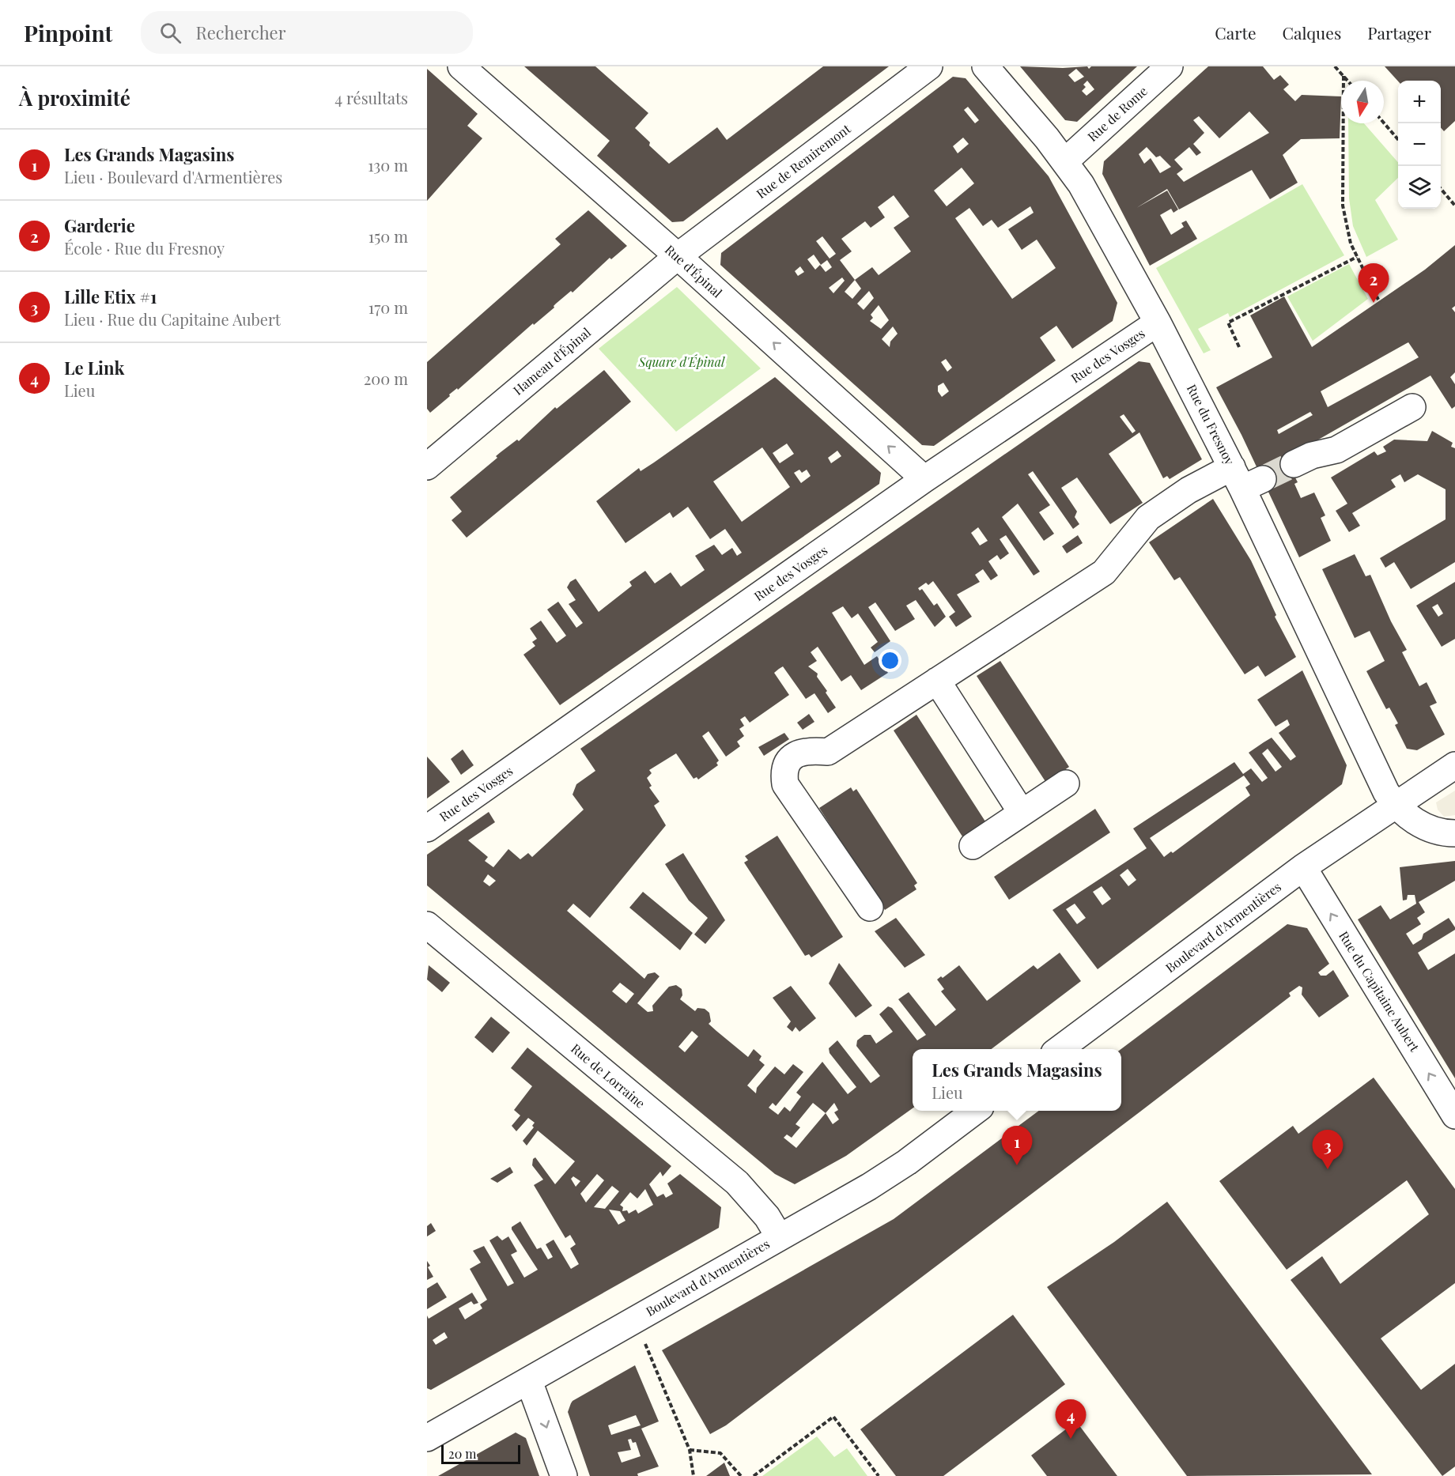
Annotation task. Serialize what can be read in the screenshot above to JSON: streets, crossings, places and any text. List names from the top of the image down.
{
  "streets": {
    "street": [
      "Rue de Rome",
      "Rue de Remiremont",
      "Rue d'Épinal",
      "Rue des Vosges",
      "Hameau d'Épinal",
      "Rue du Fresnoy",
      "Boulevard d'Armentières",
      "Rue du Capitaine Aubert",
      "Rue de Lorraine"
    ]
  },
  "crossings": [
    ["Rue de Rome", "Rue du Fresnoy"],
    ["Rue de Remiremont", "Rue d'Épinal"],
    ["Rue de Remiremont", "Hameau d'Épinal"],
    ["Rue d'Épinal", "Rue des Vosges"],
    ["Rue d'Épinal", "Hameau d'Épinal"],
    ["Rue des Vosges", "Rue du Fresnoy"],
    ["Rue du Fresnoy", "Boulevard d'Armentières"],
    ["Boulevard d'Armentières", "Rue du Capitaine Aubert"],
    ["Boulevard d'Armentières", "Rue de Lorraine"]
  ],
  "one_way": ["Rue d'Épinal", "Rue du Capitaine Aubert"],
  "parks": ["Square d'Épinal"],
  "scale_bar": "20 m",
  "north": "bottom",
  "page": {
    "header": "Pinpoint",
    "search": "Rechercher",
    "nav": ["Carte", "Calques", "Partager"],
    "heading": ["À proximité", "4 résultats"],
    "map_buttons": ["+", "−"],
    "list": [
      {
        "mark": "1",
        "name": "Les Grands Magasins",
        "note": "Lieu · Boulevard d'Armentières",
        "value": "130 m"
      },
      {
        "mark": "2",
        "name": "Garderie",
        "note": "École · Rue du Fresnoy",
        "value": "150 m"
      },
      {
        "mark": "3",
        "name": "Lille Etix #1",
        "note": "Lieu · Rue du Capitaine Aubert",
        "value": "170 m"
      },
      {
        "mark": "4",
        "name": "Le Link",
        "note": "Lieu",
        "value": "200 m"
      }
    ],
    "pins": [
      "2",
      "1",
      "3",
      "4"
    ],
    "popup": ["Les Grands Magasins", "Lieu"],
    "scale": "20 m"
  }
}
